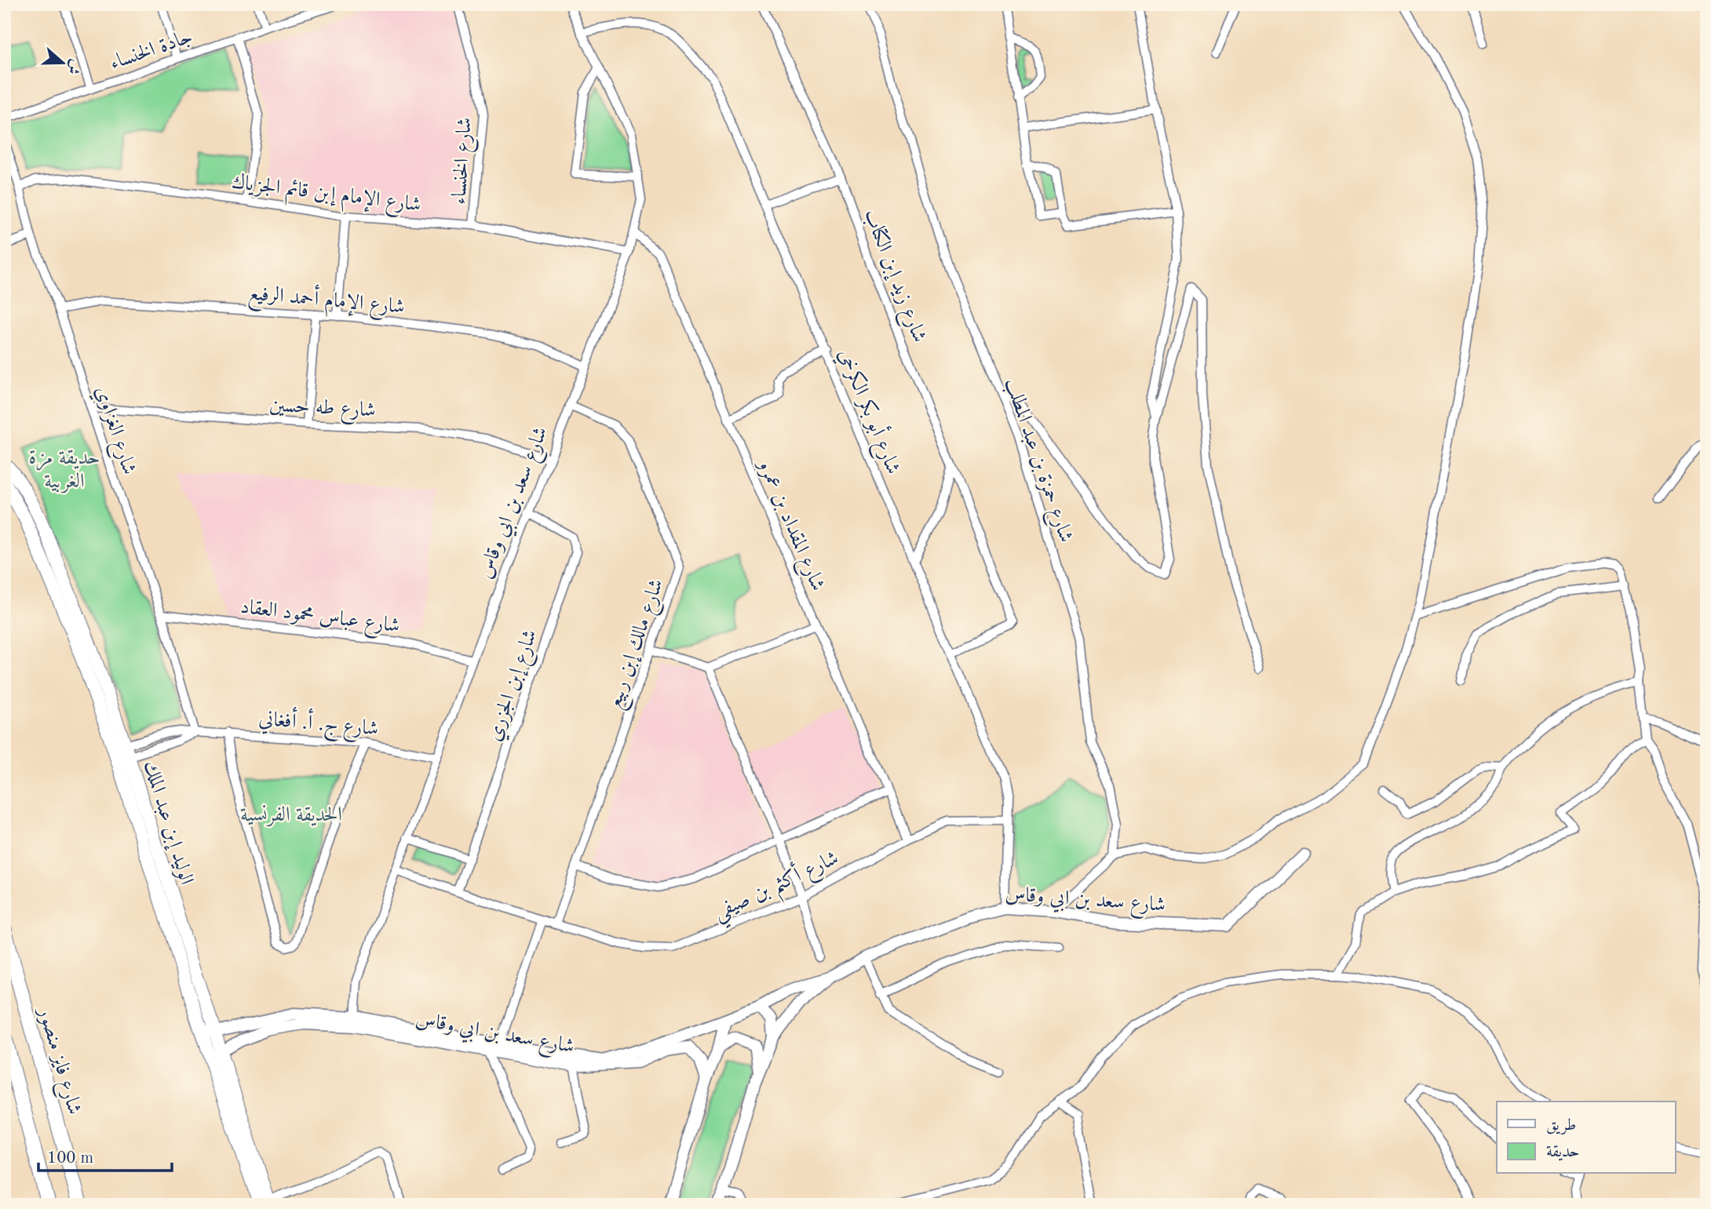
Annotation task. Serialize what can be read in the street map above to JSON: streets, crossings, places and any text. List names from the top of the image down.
{
  "streets": {
    "highway": ["شارع فايز منصور"],
    "main road": ["الوليد إبن عبد الملك"],
    "street": [
      "جادة الخنساء",
      "شارع الخنساء",
      "شارع الإمام إبن قائم الجزياك",
      "شارع زيد إبن الكتاب",
      "شارع الإمام أحمد الرفيع",
      "شارع طه حسين",
      "شارع أبو بكر الكرخي",
      "شارع الغزاوي",
      "شارع حمزة بن عبد المطلب",
      "شارع سعد بن ابي وقاس",
      "شارع المقداد بن عمرو",
      "شارع عباس محمود العقاد",
      "شارع مالك إبن ربيع",
      "شارع إبن الجزري",
      "شارع ج. أ. أفغاني",
      "شارع أكثم بن صيفي"
    ]
  },
  "crossings": [
    ["شارع الخنساء", "شارع الإمام إبن قائم الجزياك"],
    ["شارع الإمام إبن قائم الجزياك", "شارع الغزاوي"],
    ["شارع الإمام إبن قائم الجزياك", "شارع سعد بن ابي وقاس"],
    ["شارع زيد إبن الكتاب", "شارع أبو بكر الكرخي"],
    ["شارع الإمام أحمد الرفيع", "شارع الغزاوي"],
    ["شارع الإمام أحمد الرفيع", "شارع سعد بن ابي وقاس"],
    ["شارع طه حسين", "شارع الغزاوي"],
    ["شارع طه حسين", "شارع سعد بن ابي وقاس"],
    ["شارع أبو بكر الكرخي", "شارع سعد بن ابي وقاس"],
    ["شارع أبو بكر الكرخي", "شارع أكثم بن صيفي"],
    ["شارع الغزاوي", "شارع عباس محمود العقاد"],
    ["شارع الغزاوي", "شارع ج. أ. أفغاني"],
    ["شارع سعد بن ابي وقاس", "شارع المقداد بن عمرو"],
    ["شارع سعد بن ابي وقاس", "شارع عباس محمود العقاد"],
    ["شارع سعد بن ابي وقاس", "شارع مالك إبن ربيع"],
    ["شارع سعد بن ابي وقاس", "شارع إبن الجزري"],
    ["شارع سعد بن ابي وقاس", "شارع ج. أ. أفغاني"],
    ["شارع سعد بن ابي وقاس", "الوليد إبن عبد الملك"],
    ["شارع سعد بن ابي وقاس", "شارع أكثم بن صيفي"],
    ["شارع المقداد بن عمرو", "شارع أكثم بن صيفي"],
    ["شارع مالك إبن ربيع", "شارع أكثم بن صيفي"],
    ["شارع إبن الجزري", "شارع أكثم بن صيفي"],
    ["شارع ج. أ. أفغاني", "الوليد إبن عبد الملك"]
  ],
  "parks": ["حديقة مزة الغربية", "الحديقة الفرنسية"],
  "legend": ["طريق", "حديقة"],
  "scale_bar": "100 m",
  "north": "right"
}
